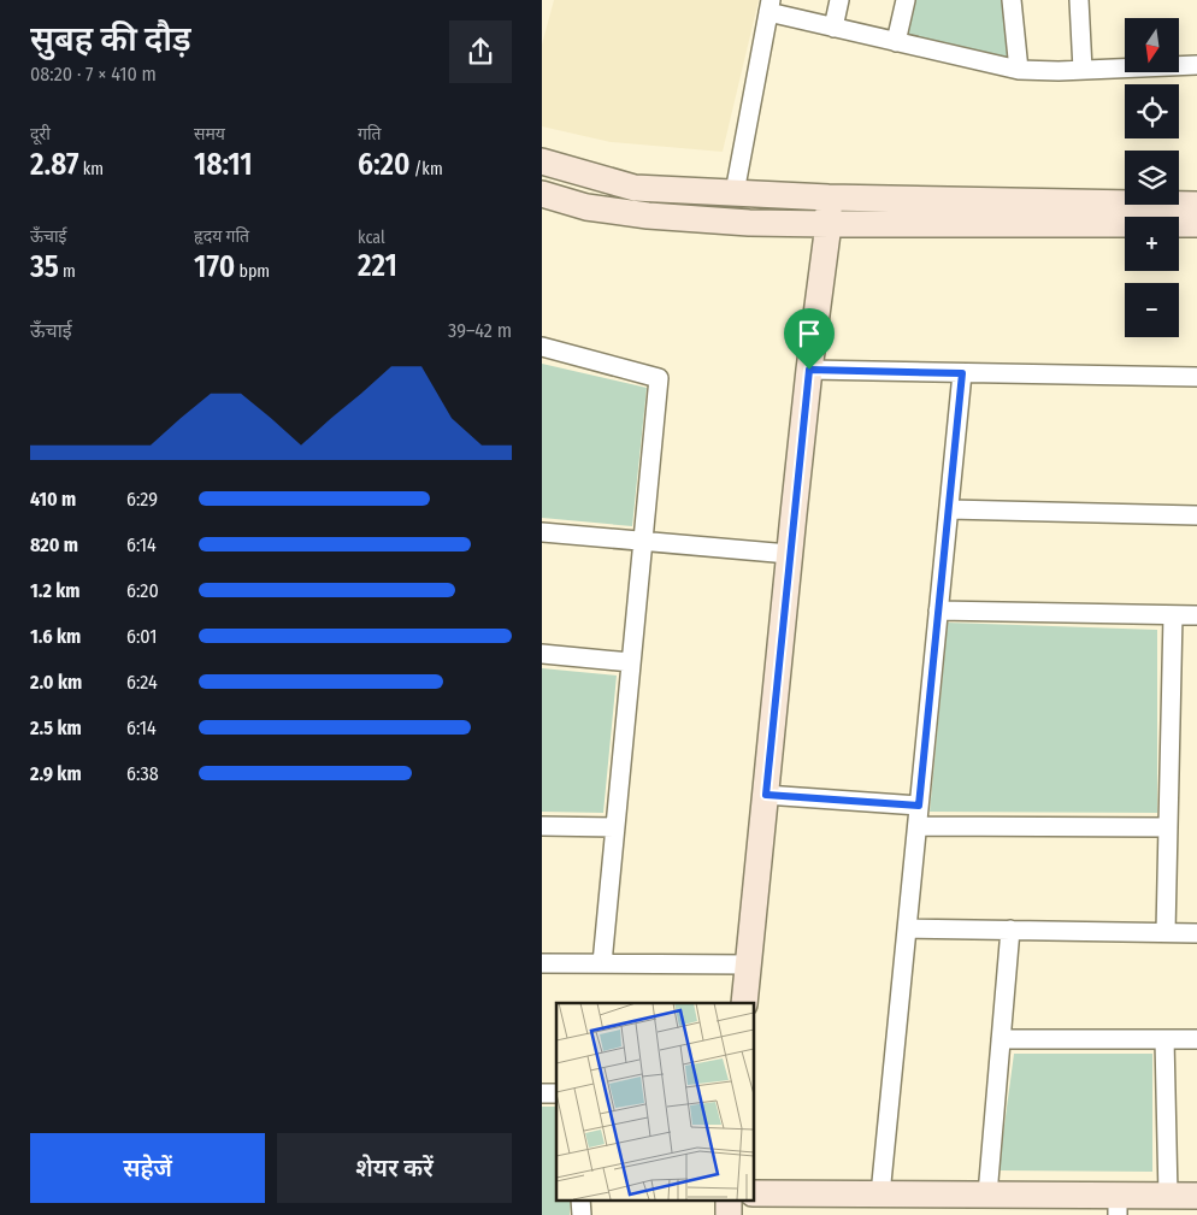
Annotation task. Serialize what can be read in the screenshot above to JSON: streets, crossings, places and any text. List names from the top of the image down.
{
  "north": "bottom",
  "page": {
    "heading": ["सुबह की दौड़", "08:20 · 7 × 410 m"],
    "map_buttons": ["+", "−"],
    "stats": [
      ["दूरी", "2.87 km"],
      ["समय", "18:11"],
      ["गति", "6:20 /km"],
      ["ऊँचाई", "35 m"],
      ["हृदय गति", "170 bpm"],
      ["kcal", "221"]
    ],
    "chart": ["ऊँचाई", "39–42 m"],
    "list": [
      {
        "name": "410 m",
        "note": "6:29"
      },
      {
        "name": "820 m",
        "note": "6:14"
      },
      {
        "name": "1.2 km",
        "note": "6:20"
      },
      {
        "name": "1.6 km",
        "note": "6:01"
      },
      {
        "name": "2.0 km",
        "note": "6:24"
      },
      {
        "name": "2.5 km",
        "note": "6:14"
      },
      {
        "name": "2.9 km",
        "note": "6:38"
      }
    ],
    "buttons": ["सहेजें", "शेयर करें"]
  }
}
